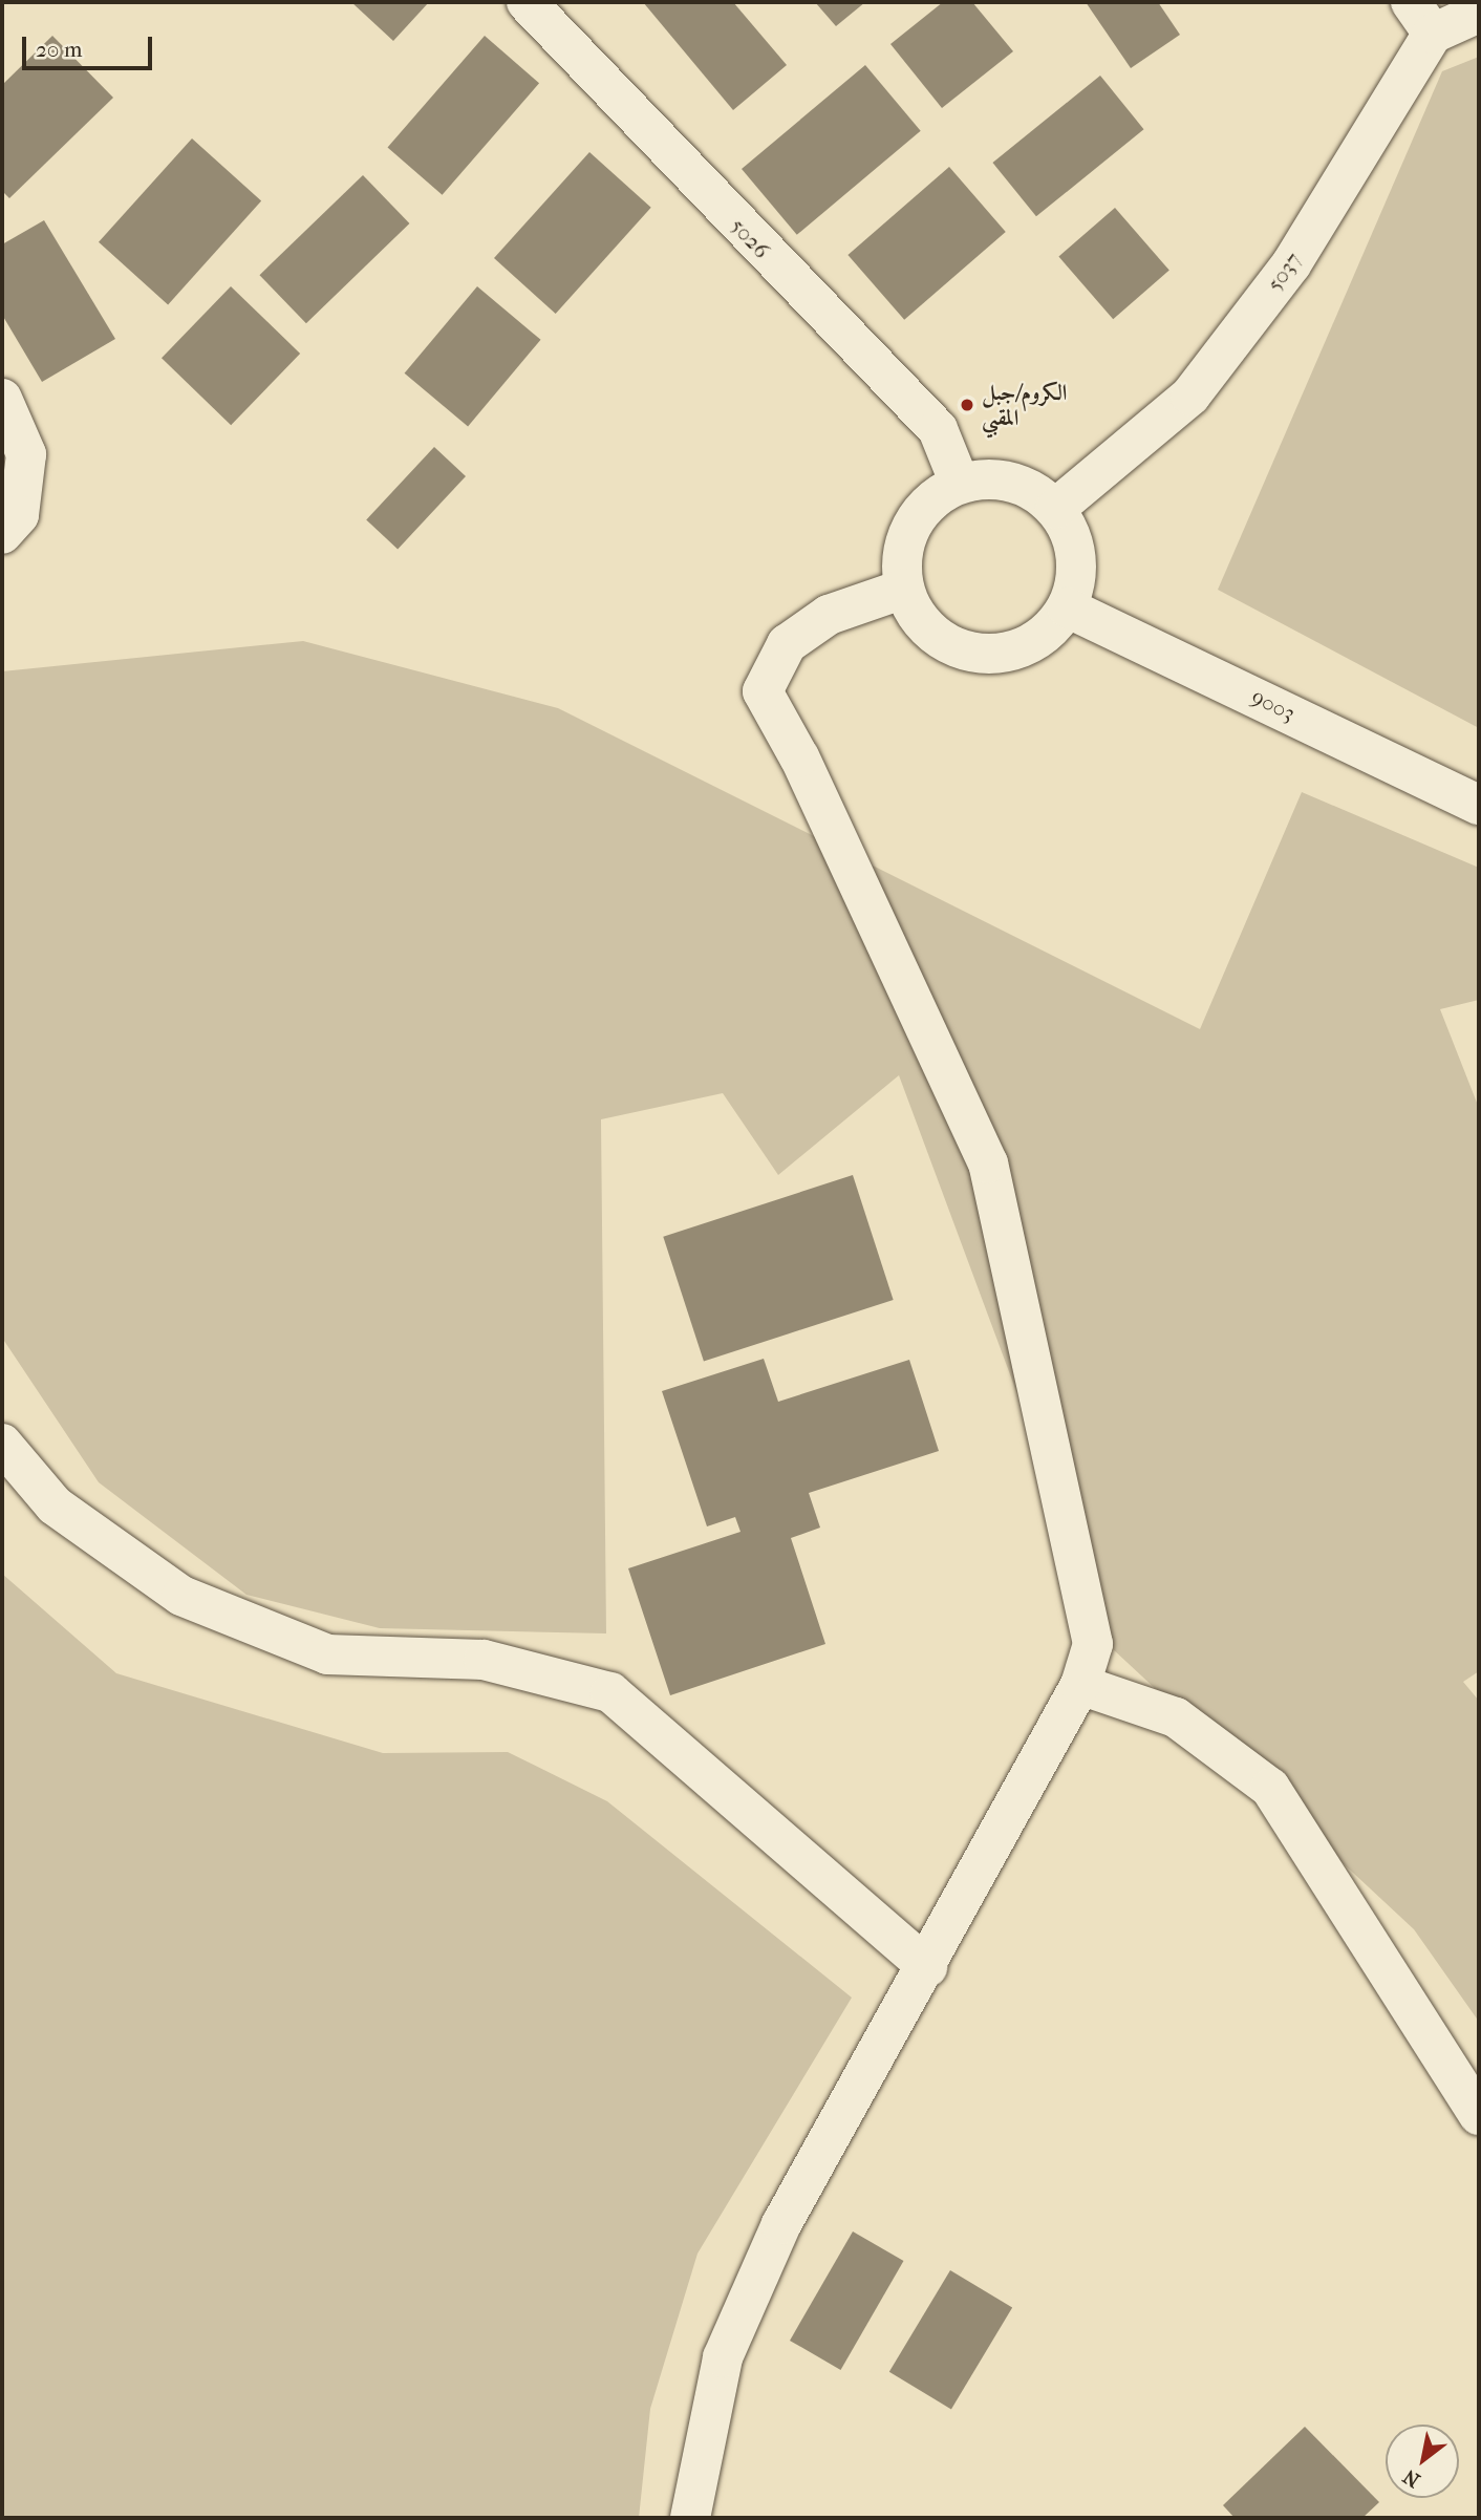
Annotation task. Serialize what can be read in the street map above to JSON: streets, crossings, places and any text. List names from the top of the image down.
{
  "streets": {
    "street": ["5026", "5037", "9003"]
  },
  "crossings": [
    ["5026", "5037"],
    ["5026", "9003"],
    ["5037", "9003"]
  ],
  "places": ["الكروم/جبل المقبي"],
  "scale_bar": "20 m",
  "north": "bottom left"
}
